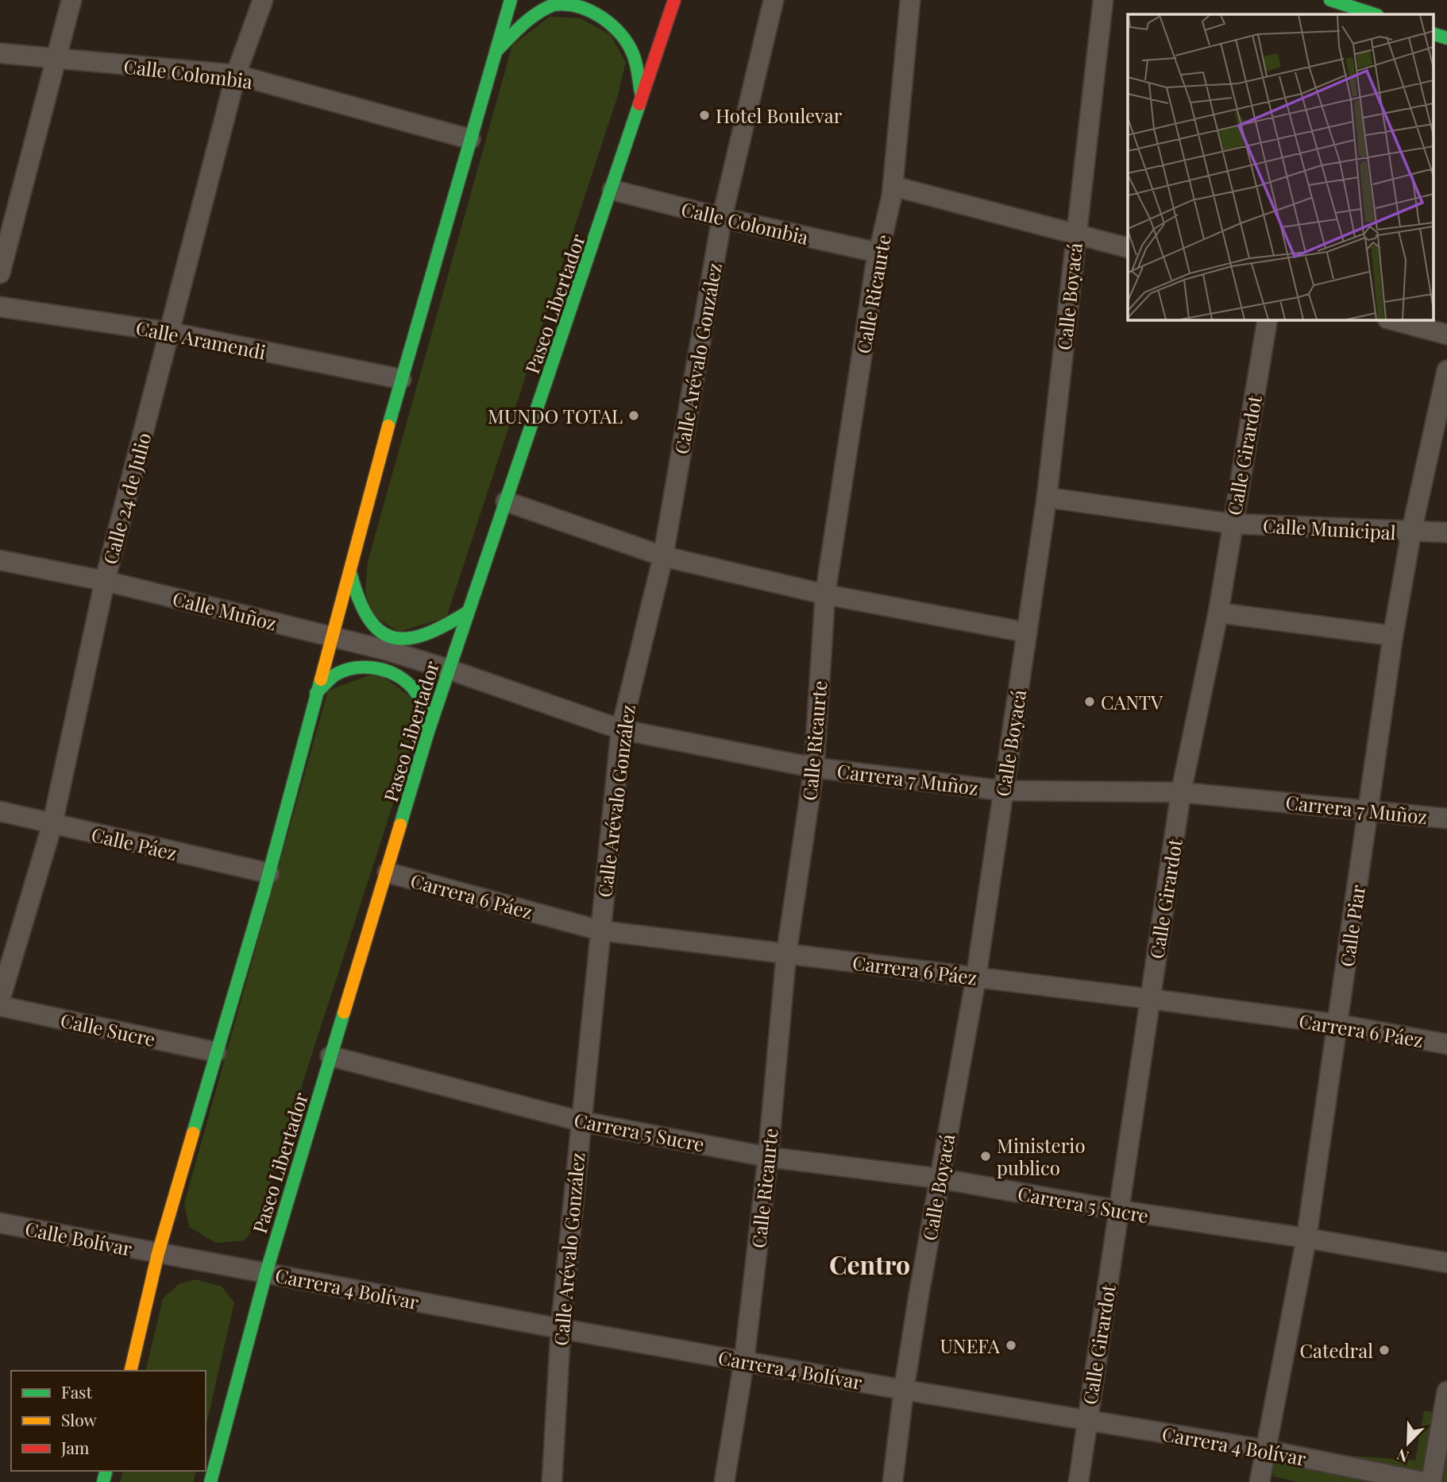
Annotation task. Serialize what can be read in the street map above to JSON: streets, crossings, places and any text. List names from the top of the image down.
{
  "streets": {
    "highway": ["Paseo Libertador"],
    "street": [
      "Calle Colombia",
      "Calle Ricaurte",
      "Calle Boyacá",
      "Calle Aramendi",
      "Calle Arévalo González",
      "Calle Girardot",
      "Calle 24 de Julio",
      "Calle Municipal",
      "Calle Muñoz",
      "Carrera 7 Muñoz",
      "Calle Páez",
      "Carrera 6 Páez",
      "Calle Piar",
      "Calle Sucre",
      "Carrera 5 Sucre",
      "Calle Bolívar",
      "Carrera 4 Bolívar"
    ]
  },
  "crossings": [
    ["Calle Colombia", "Calle Ricaurte"],
    ["Calle Colombia", "Paseo Libertador"],
    ["Calle Colombia", "Calle Arévalo González"],
    ["Calle Colombia", "Calle 24 de Julio"],
    ["Calle Ricaurte", "Carrera 7 Muñoz"],
    ["Calle Ricaurte", "Carrera 6 Páez"],
    ["Calle Ricaurte", "Carrera 5 Sucre"],
    ["Calle Ricaurte", "Carrera 4 Bolívar"],
    ["Calle Boyacá", "Calle Municipal"],
    ["Calle Boyacá", "Carrera 7 Muñoz"],
    ["Calle Boyacá", "Carrera 6 Páez"],
    ["Calle Boyacá", "Carrera 5 Sucre"],
    ["Calle Boyacá", "Carrera 4 Bolívar"],
    ["Paseo Libertador", "Calle Muñoz"],
    ["Paseo Libertador", "Carrera 7 Muñoz"],
    ["Paseo Libertador", "Carrera 6 Páez"],
    ["Paseo Libertador", "Carrera 5 Sucre"],
    ["Paseo Libertador", "Carrera 4 Bolívar"],
    ["Calle Aramendi", "Calle 24 de Julio"],
    ["Calle Arévalo González", "Carrera 7 Muñoz"],
    ["Calle Arévalo González", "Carrera 6 Páez"],
    ["Calle Arévalo González", "Carrera 5 Sucre"],
    ["Calle Arévalo González", "Carrera 4 Bolívar"],
    ["Calle Girardot", "Calle Municipal"],
    ["Calle Girardot", "Carrera 7 Muñoz"],
    ["Calle Girardot", "Carrera 6 Páez"],
    ["Calle Girardot", "Carrera 5 Sucre"],
    ["Calle Girardot", "Carrera 4 Bolívar"],
    ["Calle 24 de Julio", "Calle Muñoz"],
    ["Calle 24 de Julio", "Calle Páez"],
    ["Calle Municipal", "Calle Piar"],
    ["Calle Muñoz", "Carrera 7 Muñoz"],
    ["Carrera 7 Muñoz", "Calle Piar"],
    ["Carrera 6 Páez", "Calle Piar"],
    ["Calle Piar", "Carrera 5 Sucre"],
    ["Calle Piar", "Carrera 4 Bolívar"],
    ["Calle Bolívar", "Carrera 4 Bolívar"]
  ],
  "districts": ["Centro"],
  "places": [
    "Hotel Boulevar",
    "MUNDO TOTAL",
    "CANTV",
    "Ministerio publico",
    "UNEFA",
    "Catedral"
  ],
  "legend": ["Fast", "Slow", "Jam"],
  "north": "bottom left"
}
